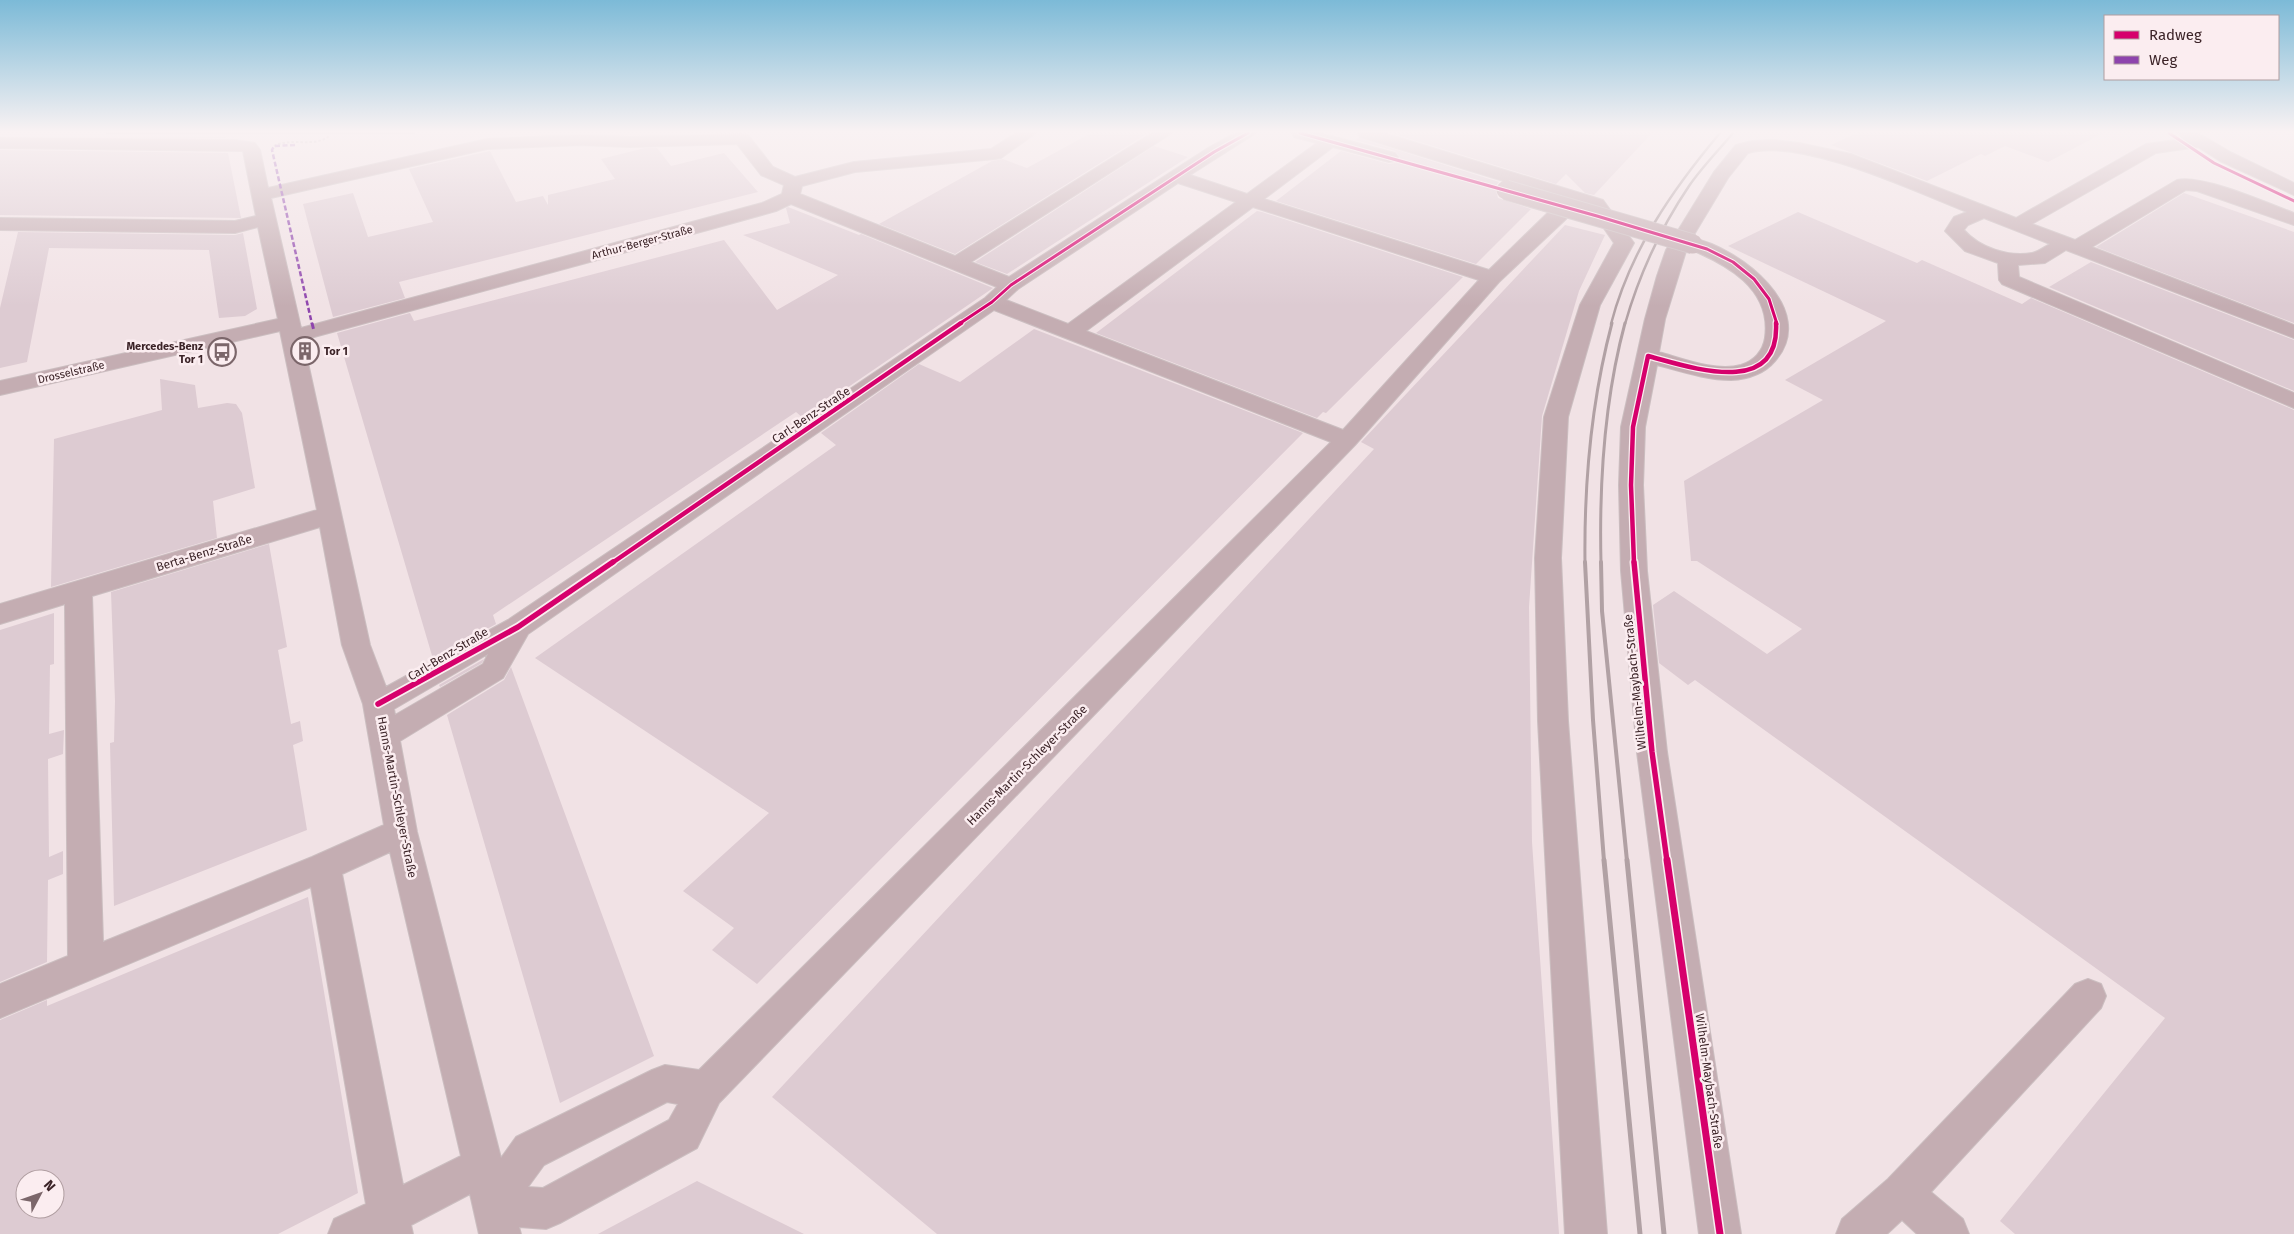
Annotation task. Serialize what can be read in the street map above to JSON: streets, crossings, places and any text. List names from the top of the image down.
{
  "streets": {
    "street": [
      "Arthur-Berger-Straße",
      "Drosselstraße",
      "Carl-Benz-Straße",
      "Berta-Benz-Straße",
      "Wilhelm-Maybach-Straße",
      "Hanns-Martin-Schleyer-Straße"
    ]
  },
  "crossings": [
    ["Arthur-Berger-Straße", "Drosselstraße"],
    ["Arthur-Berger-Straße", "Hanns-Martin-Schleyer-Straße"],
    ["Drosselstraße", "Hanns-Martin-Schleyer-Straße"],
    ["Carl-Benz-Straße", "Hanns-Martin-Schleyer-Straße"],
    ["Berta-Benz-Straße", "Hanns-Martin-Schleyer-Straße"]
  ],
  "places": {
    "building": ["Tor 1"],
    "bus stop": ["Mercedes-Benz Tor 1"]
  },
  "legend": ["Radweg", "Weg"],
  "north": "top right"
}
